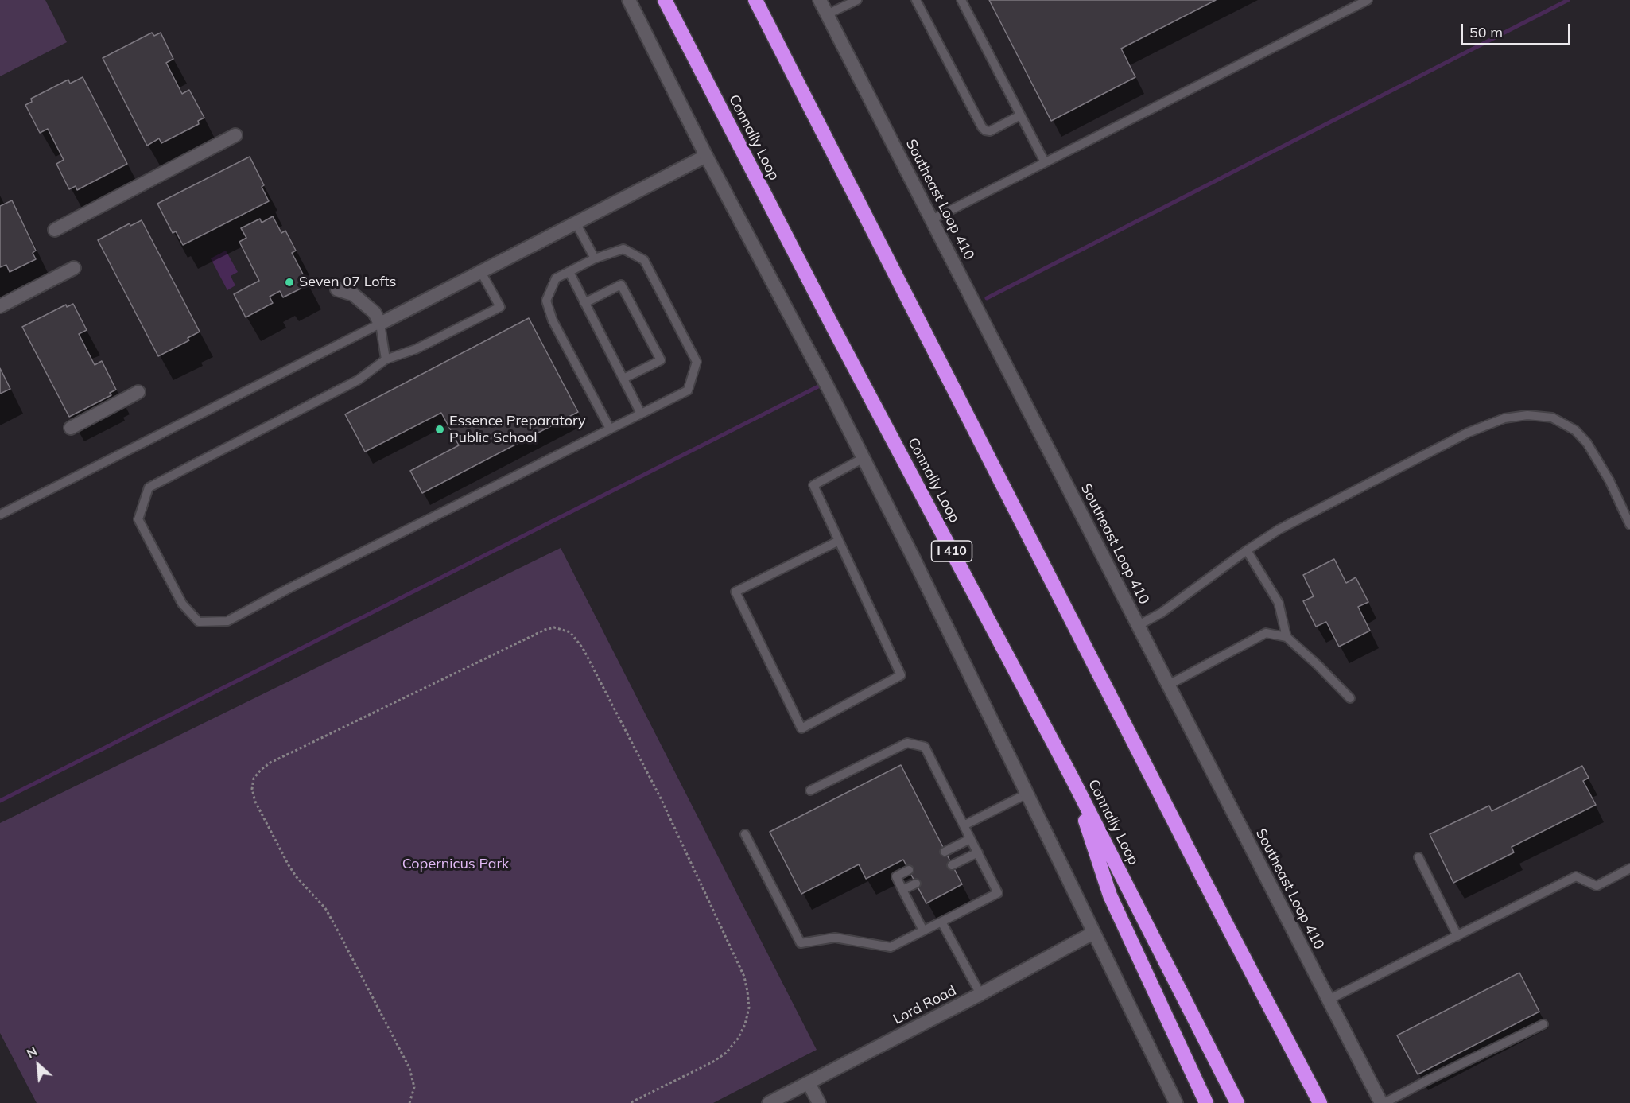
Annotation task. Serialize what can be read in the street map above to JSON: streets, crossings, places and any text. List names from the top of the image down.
{
  "streets": {
    "highway": ["Connally Loop", "I 410"],
    "main road": ["Southeast Loop 410", "Lord Road"]
  },
  "parks": ["Copernicus Park"],
  "places": ["Seven 07 Lofts", "Essence Preparatory Public School"],
  "scale_bar": "50 m",
  "north": "top left"
}
